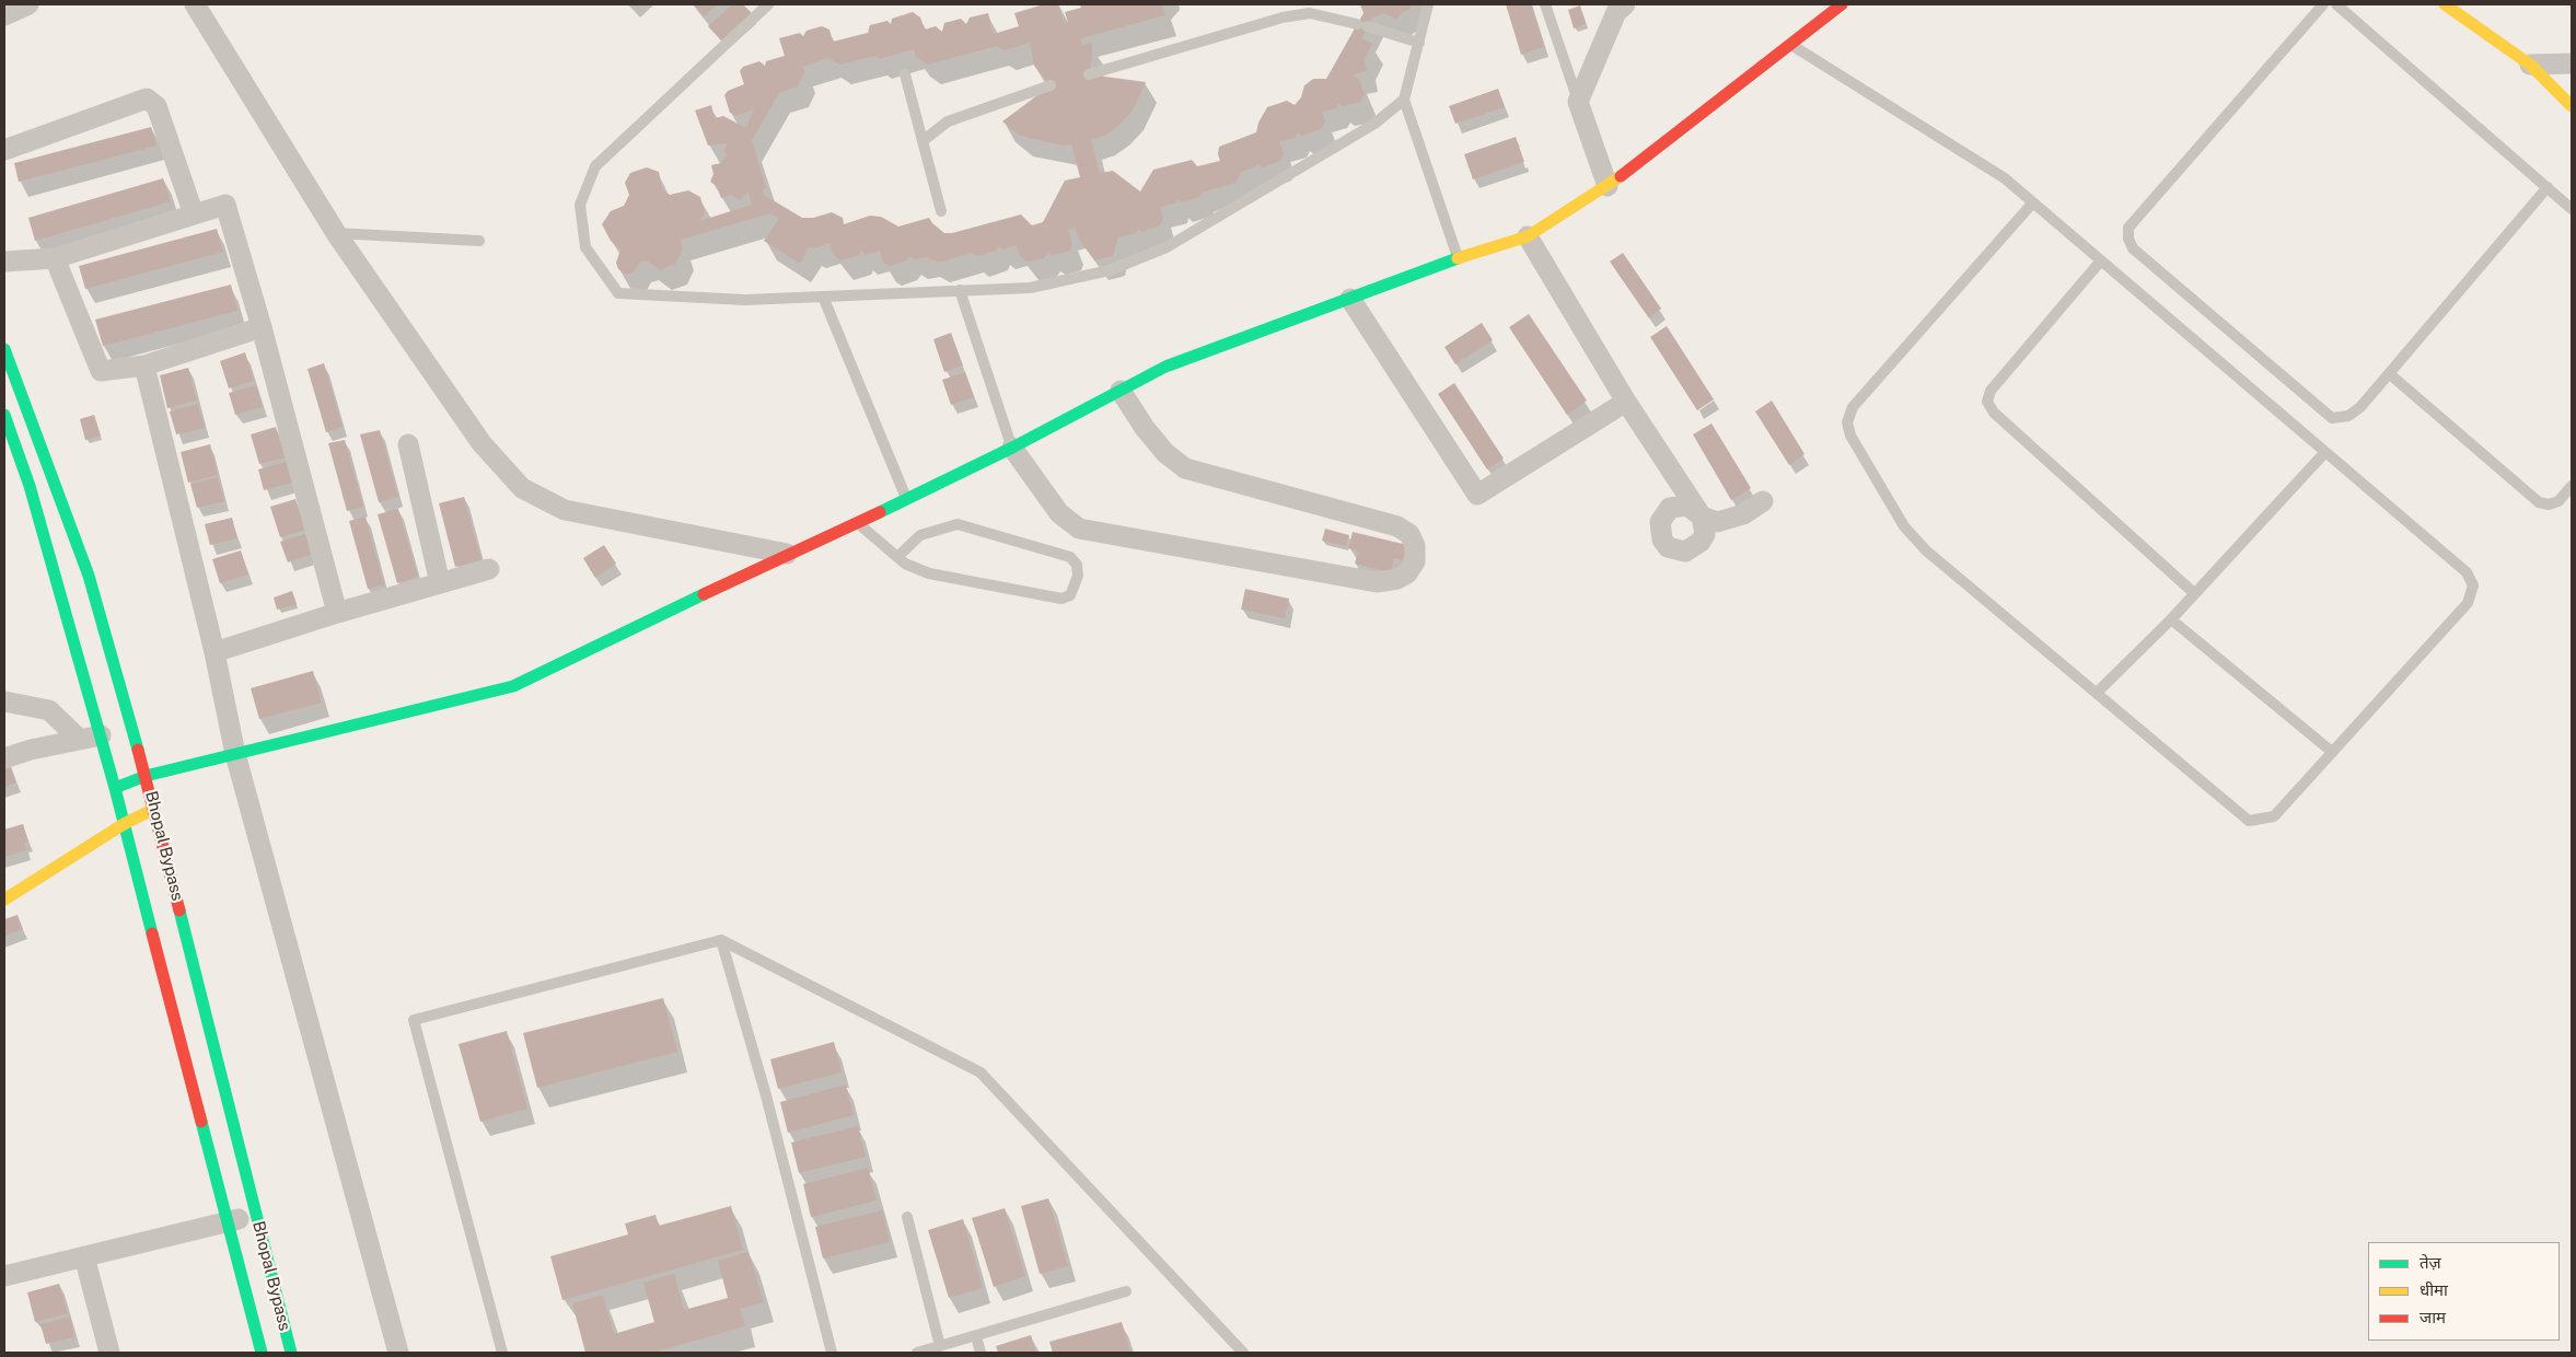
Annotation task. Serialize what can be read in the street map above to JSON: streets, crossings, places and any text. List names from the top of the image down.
{
  "streets": {
    "street": ["Bhopal Bypass"]
  },
  "legend": ["तेज़", "धीमा", "जाम"]
}
